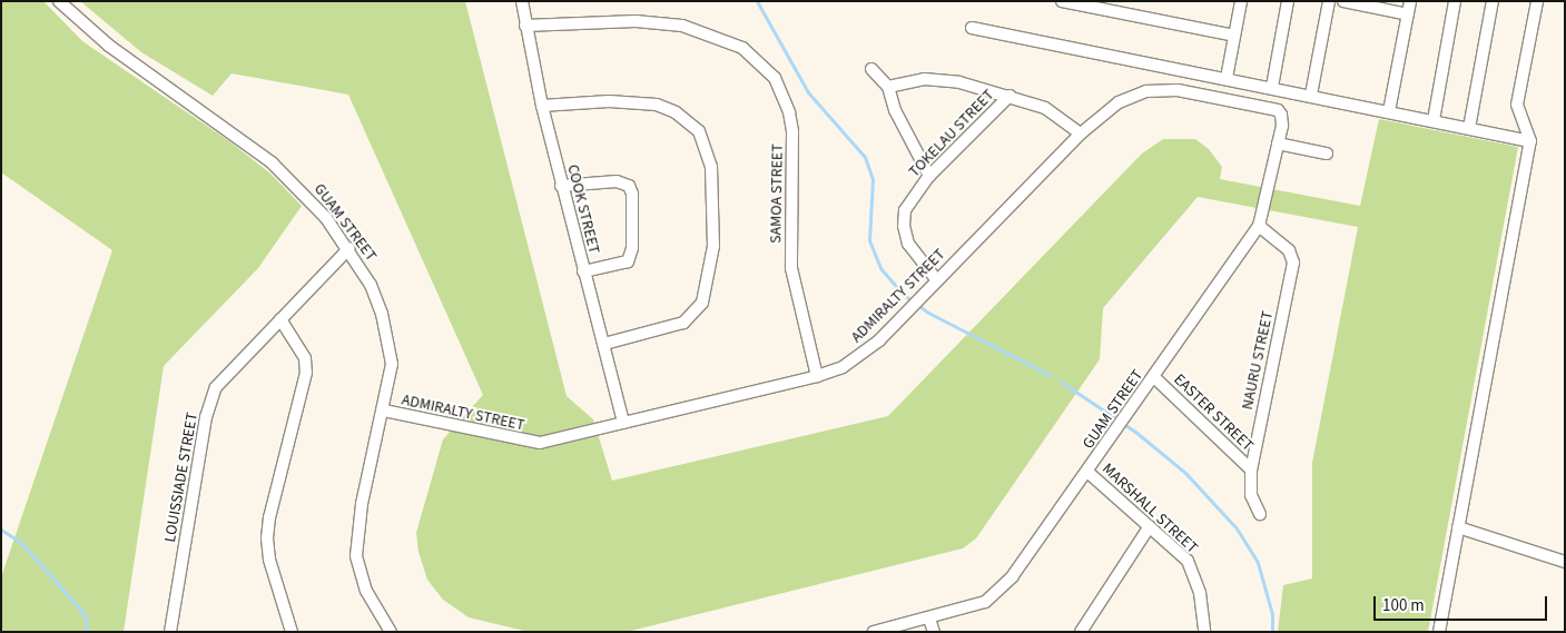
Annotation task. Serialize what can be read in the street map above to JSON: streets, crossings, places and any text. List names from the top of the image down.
{
  "streets": {
    "street": [
      "TOKELAU STREET",
      "SAMOA STREET",
      "COOK STREET",
      "GUAM STREET",
      "ADMIRALTY STREET",
      "NAURU STREET",
      "EASTER STREET",
      "LOUISSIADE STREET",
      "MARSHALL STREET"
    ]
  },
  "crossings": [
    ["TOKELAU STREET", "ADMIRALTY STREET"],
    ["SAMOA STREET", "COOK STREET"],
    ["SAMOA STREET", "ADMIRALTY STREET"],
    ["COOK STREET", "ADMIRALTY STREET"],
    ["GUAM STREET", "ADMIRALTY STREET"],
    ["GUAM STREET", "NAURU STREET"],
    ["GUAM STREET", "EASTER STREET"],
    ["GUAM STREET", "LOUISSIADE STREET"],
    ["GUAM STREET", "MARSHALL STREET"],
    ["NAURU STREET", "EASTER STREET"]
  ],
  "scale_bar": "100 m"
}
